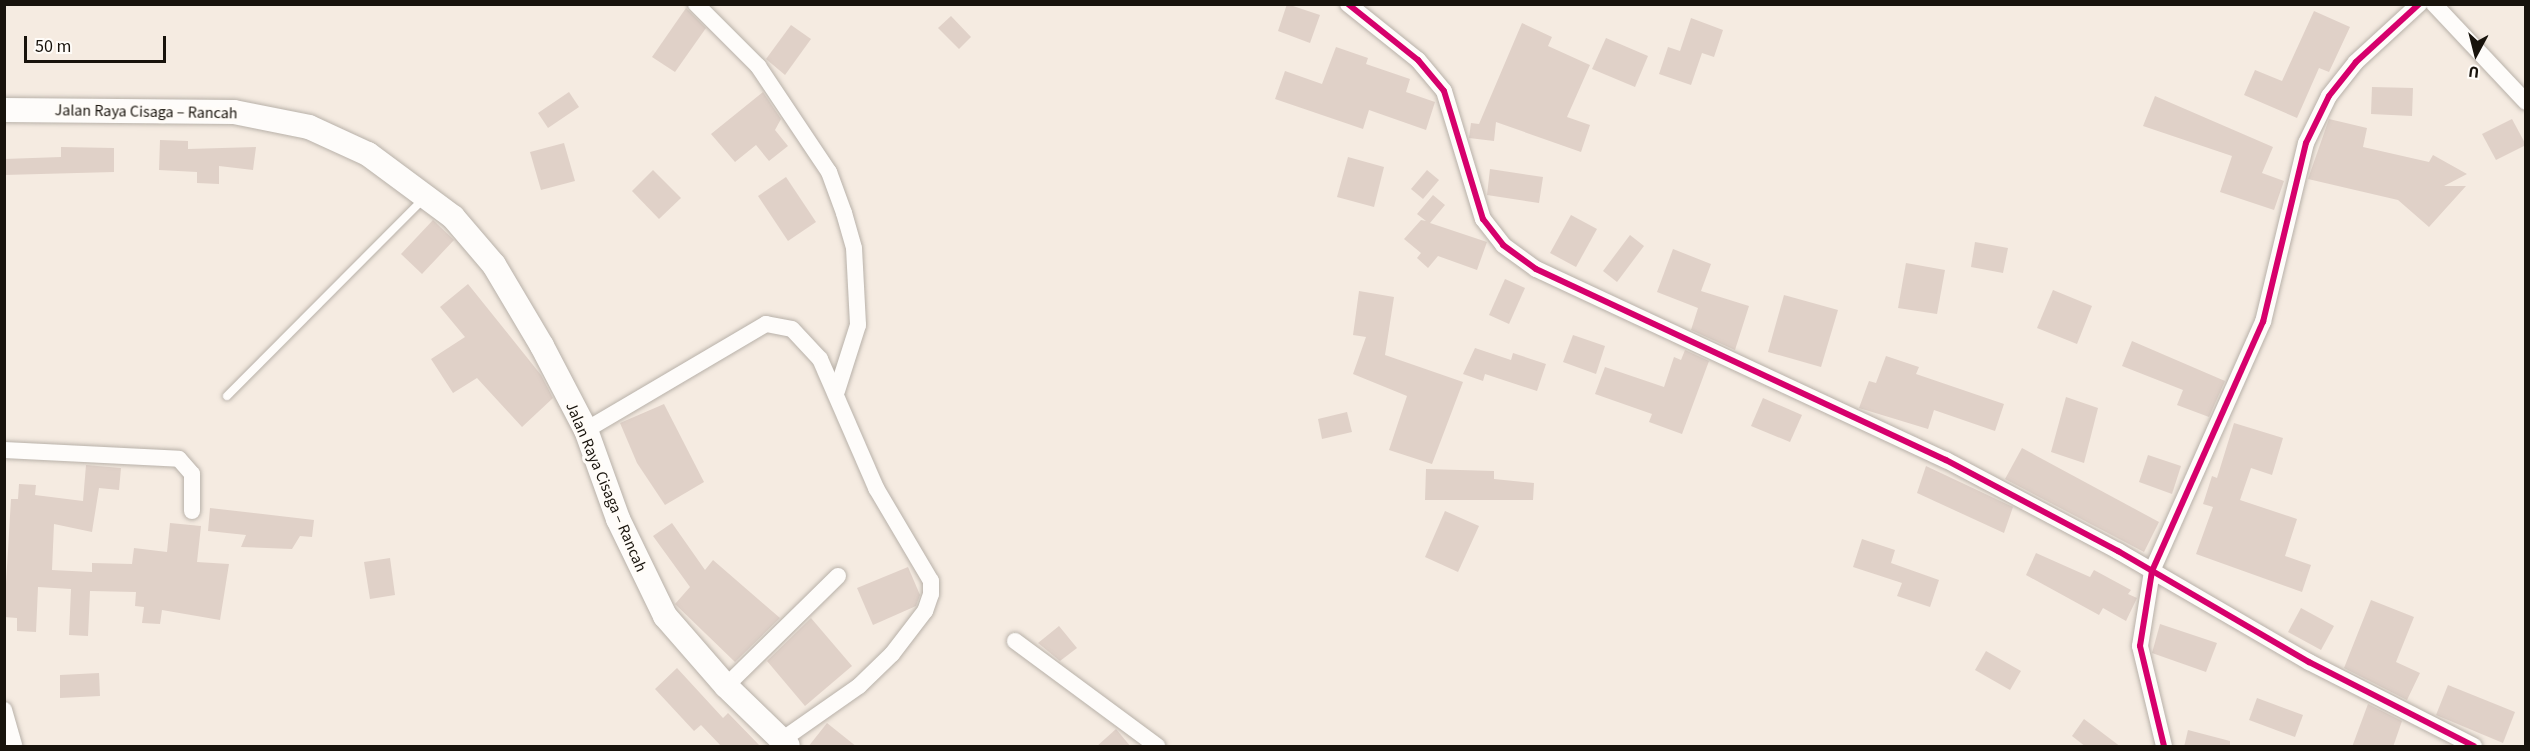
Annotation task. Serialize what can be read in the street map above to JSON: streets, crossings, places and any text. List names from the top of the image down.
{
  "streets": {
    "main road": ["Jalan Raya Cisaga – Rancah"]
  },
  "scale_bar": "50 m",
  "north": "bottom"
}
